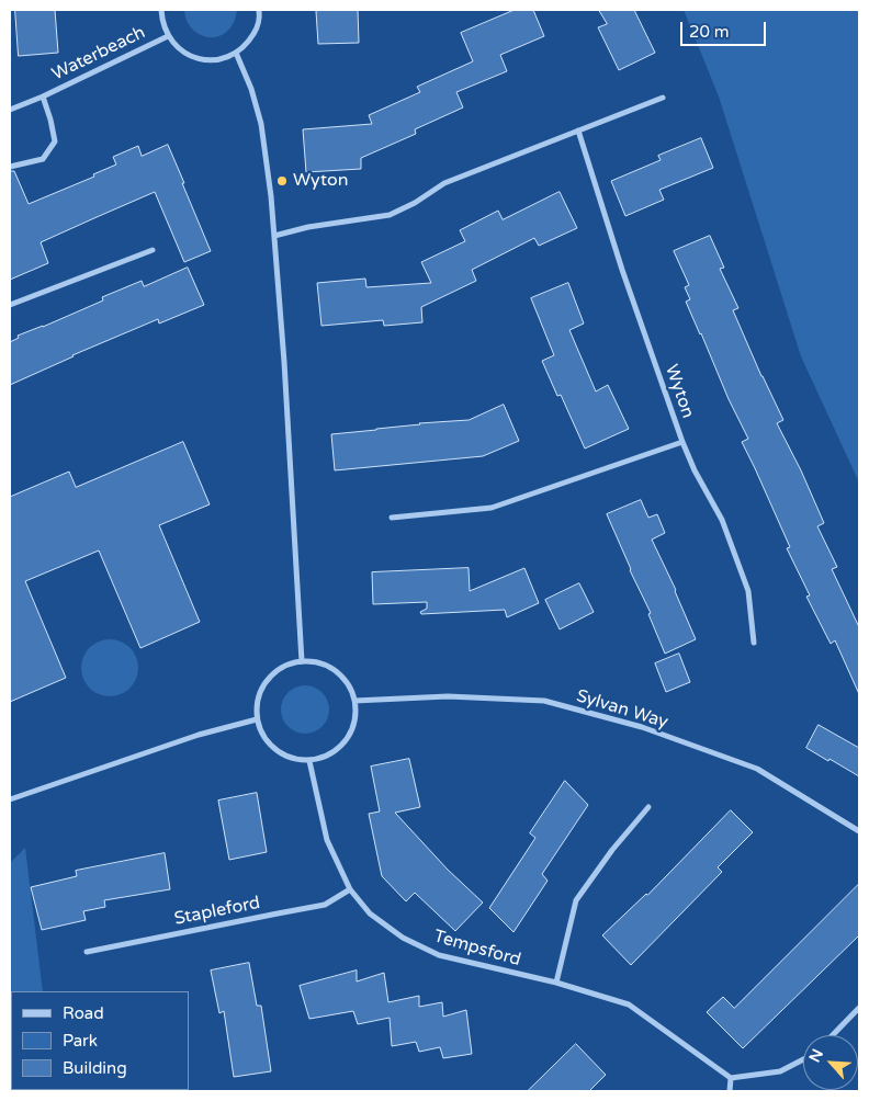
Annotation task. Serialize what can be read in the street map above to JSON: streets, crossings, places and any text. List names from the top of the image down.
{
  "streets": {
    "street": [
      "Waterbeach",
      "Wyton",
      "Sylvan Way",
      "Stapleford",
      "Tempsford"
    ]
  },
  "crossings": [
    ["Sylvan Way", "Tempsford"],
    ["Stapleford", "Tempsford"]
  ],
  "places": ["Wyton"],
  "legend": ["Road", "Park", "Building"],
  "scale_bar": "20 m",
  "north": "top left"
}
